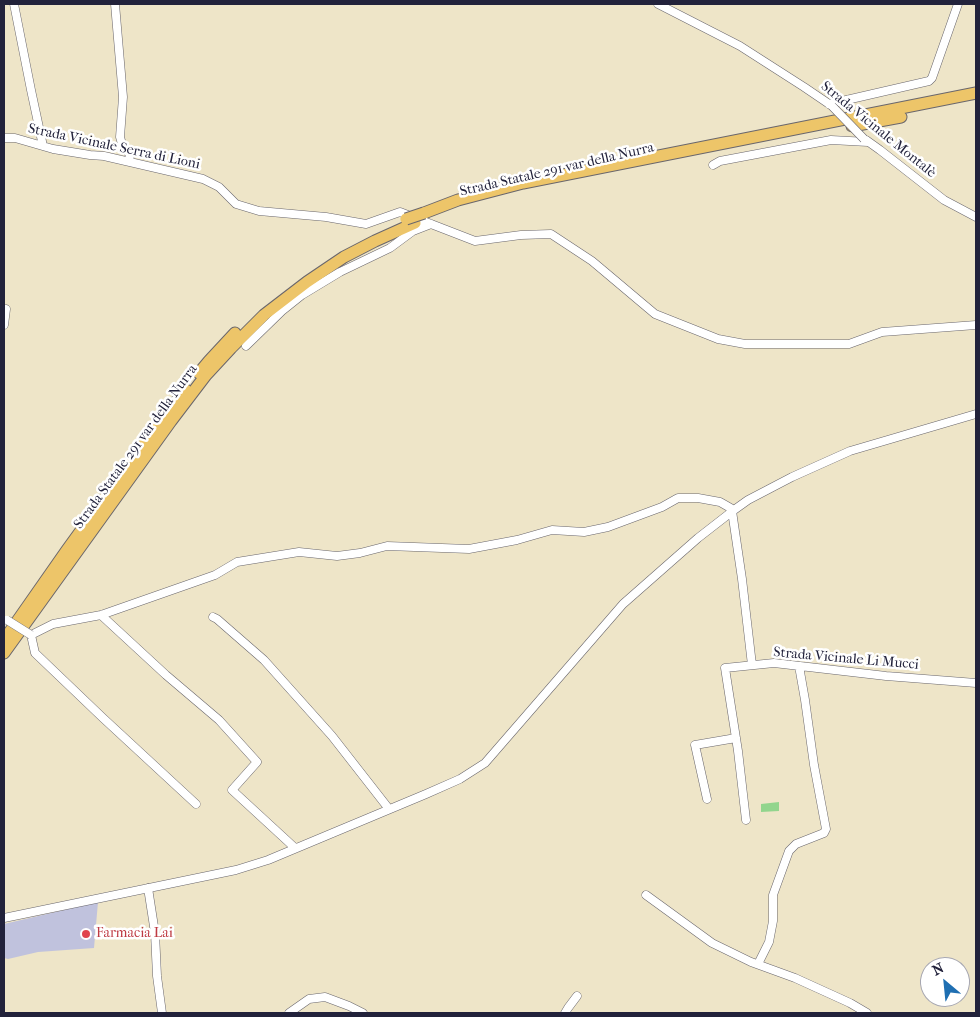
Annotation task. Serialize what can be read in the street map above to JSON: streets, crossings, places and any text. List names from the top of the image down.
{
  "streets": {
    "highway": ["Strada Statale 291 var della Nurra"],
    "street": ["Strada Vicinale Montalè", "Strada Vicinale Serra di Lioni", "Strada Vicinale Li Mucci"]
  },
  "crossings": [
    ["Strada Vicinale Serra di Lioni", "Strada Statale 291 var della Nurra"]
  ],
  "places": ["Farmacia Lai"],
  "north": "top left"
}
